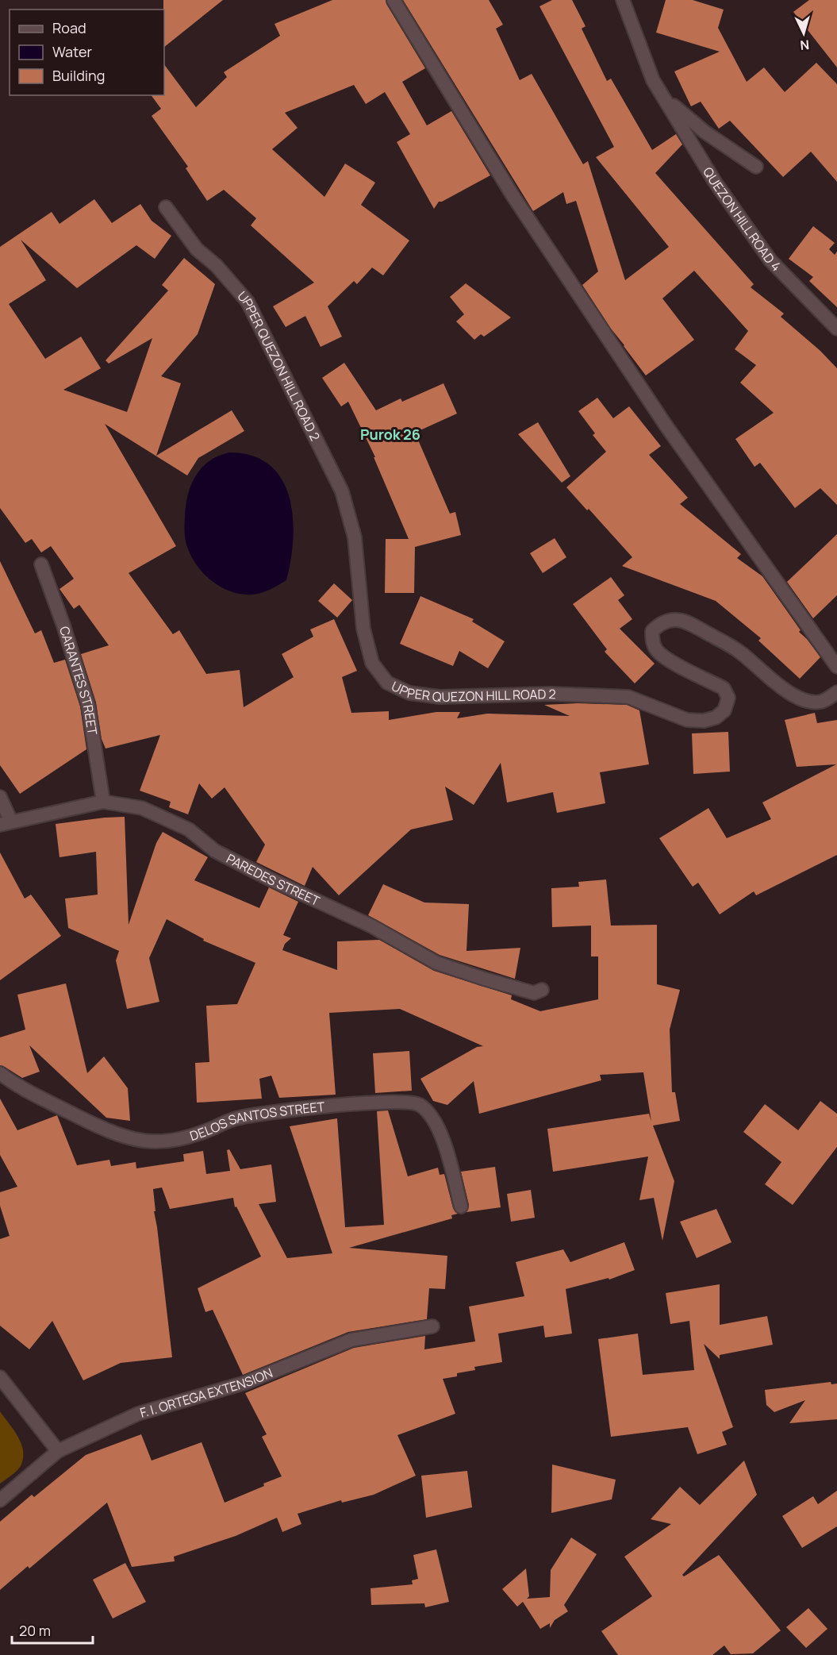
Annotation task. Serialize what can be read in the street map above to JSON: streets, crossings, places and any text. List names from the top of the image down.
{
  "streets": {
    "street": [
      "QUEZON HILL ROAD 4",
      "UPPER QUEZON HILL ROAD 2",
      "CARANTES STREET",
      "PAREDES STREET",
      "DELOS SANTOS STREET",
      "F. I. ORTEGA EXTENSION"
    ]
  },
  "crossings": [
    ["CARANTES STREET", "PAREDES STREET"]
  ],
  "districts": ["Purok 26"],
  "legend": ["Road", "Water", "Building"],
  "scale_bar": "20 m",
  "north": "bottom"
}
